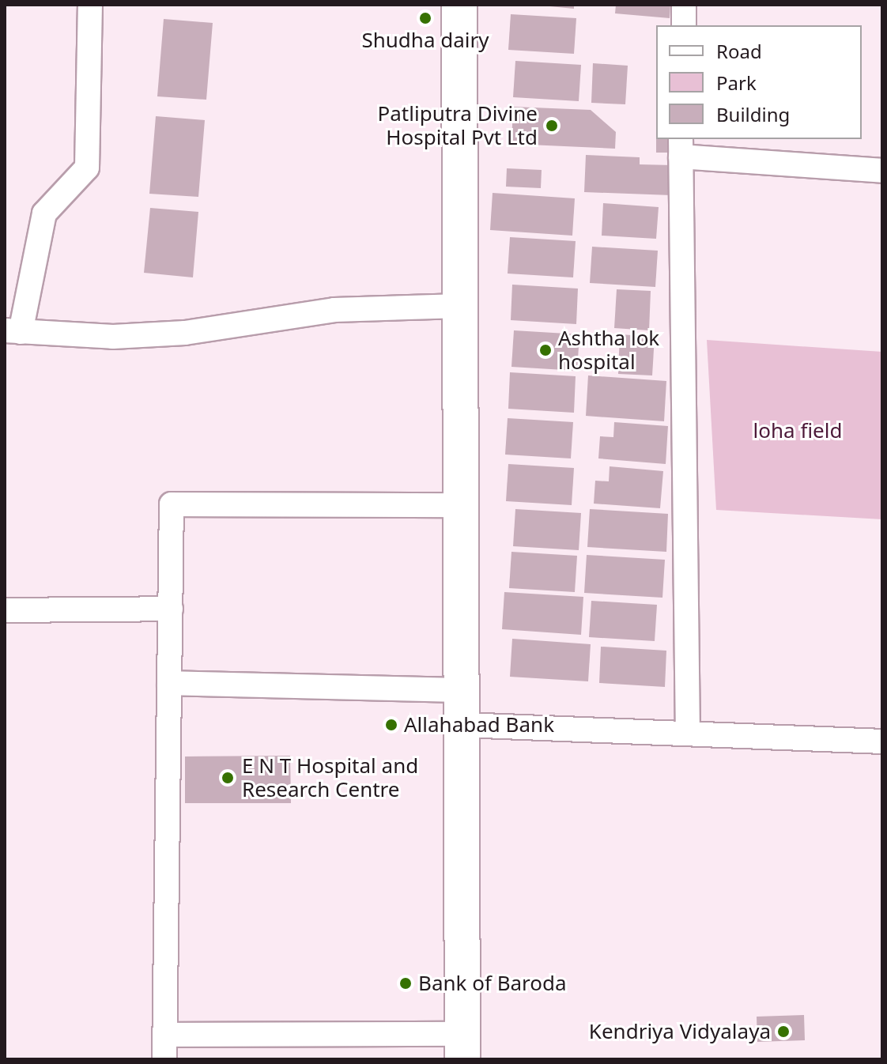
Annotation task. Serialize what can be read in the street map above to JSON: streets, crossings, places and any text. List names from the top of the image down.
{
  "parks": ["loha field"],
  "places": [
    "Shudha dairy",
    "Patliputra Divine Hospital Pvt Ltd",
    "Ashtha lok hospital",
    "Allahabad Bank",
    "E N T Hospital and Research Centre",
    "Bank of Baroda",
    "Kendriya Vidyalaya"
  ],
  "legend": ["Road", "Park", "Building"]
}
